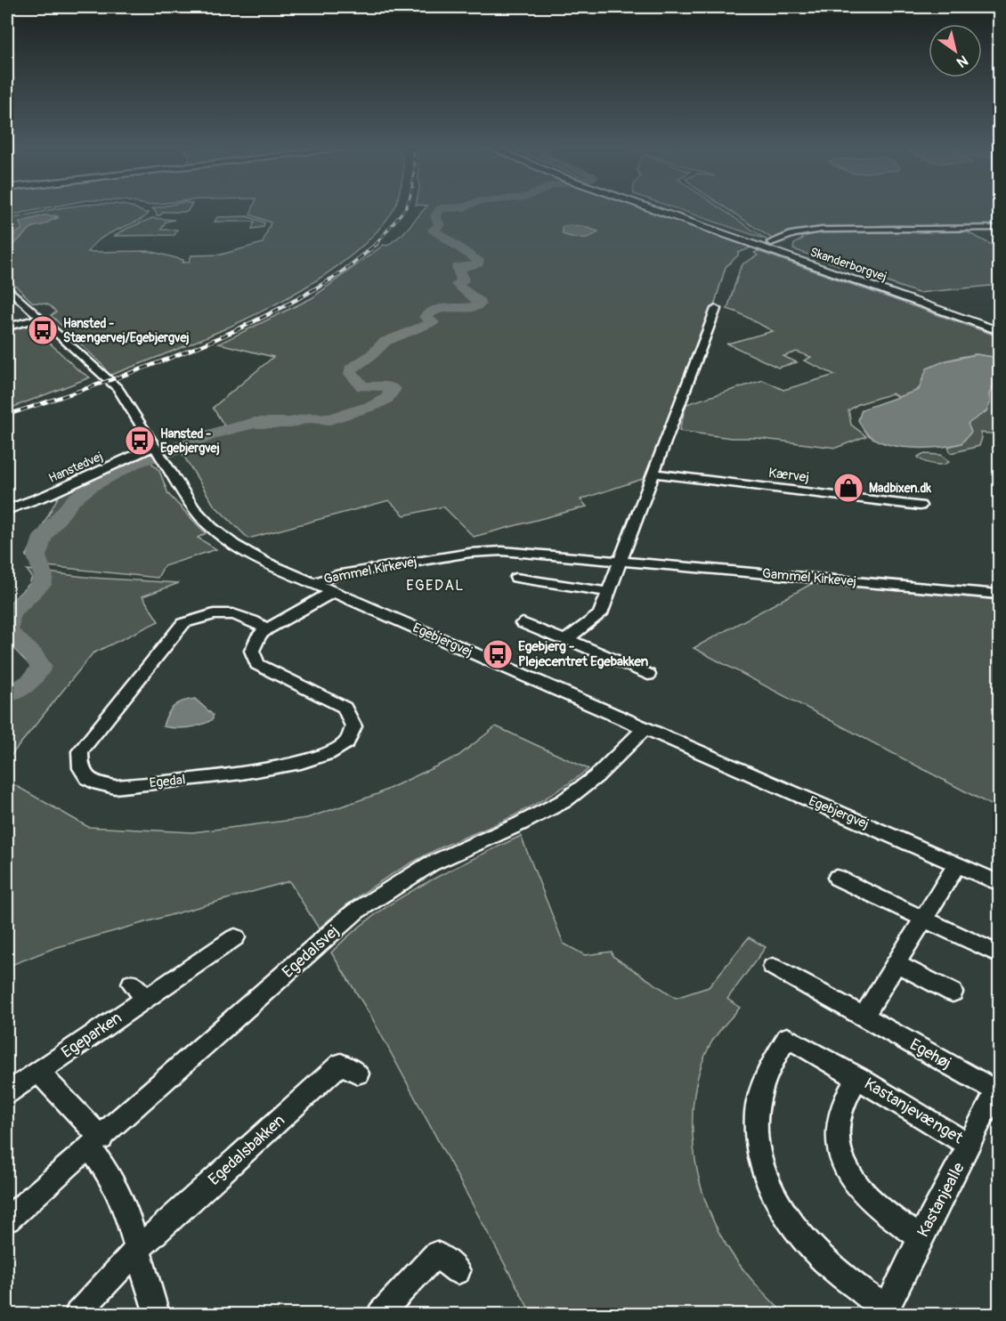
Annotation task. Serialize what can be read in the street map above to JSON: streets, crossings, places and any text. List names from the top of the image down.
{
  "streets": {
    "main road": ["Skanderborgvej"],
    "street": [
      "Hanstedvej",
      "Kærvej",
      "Gammel Kirkevej",
      "Egebjergvej",
      "Egedal",
      "Egedalsvej",
      "Egeparken",
      "Egehøj",
      "Kastanjevænget",
      "Egedalsbakken",
      "Kastanjealle"
    ]
  },
  "crossings": [
    ["Hanstedvej", "Egebjergvej"],
    ["Gammel Kirkevej", "Egebjergvej"],
    ["Egebjergvej", "Egedal"],
    ["Egebjergvej", "Egedalsvej"],
    ["Egehøj", "Kastanjealle"],
    ["Kastanjevænget", "Kastanjealle"]
  ],
  "districts": ["EGEDAL"],
  "places": {
    "bus stop": ["Hansted - Stængervej/Egebjergvej", "Hansted - Egebjergvej", "Egebjerg - Plejecentret Egebakken"],
    "shop": ["Madbixen.dk"]
  },
  "north": "bottom right"
}
